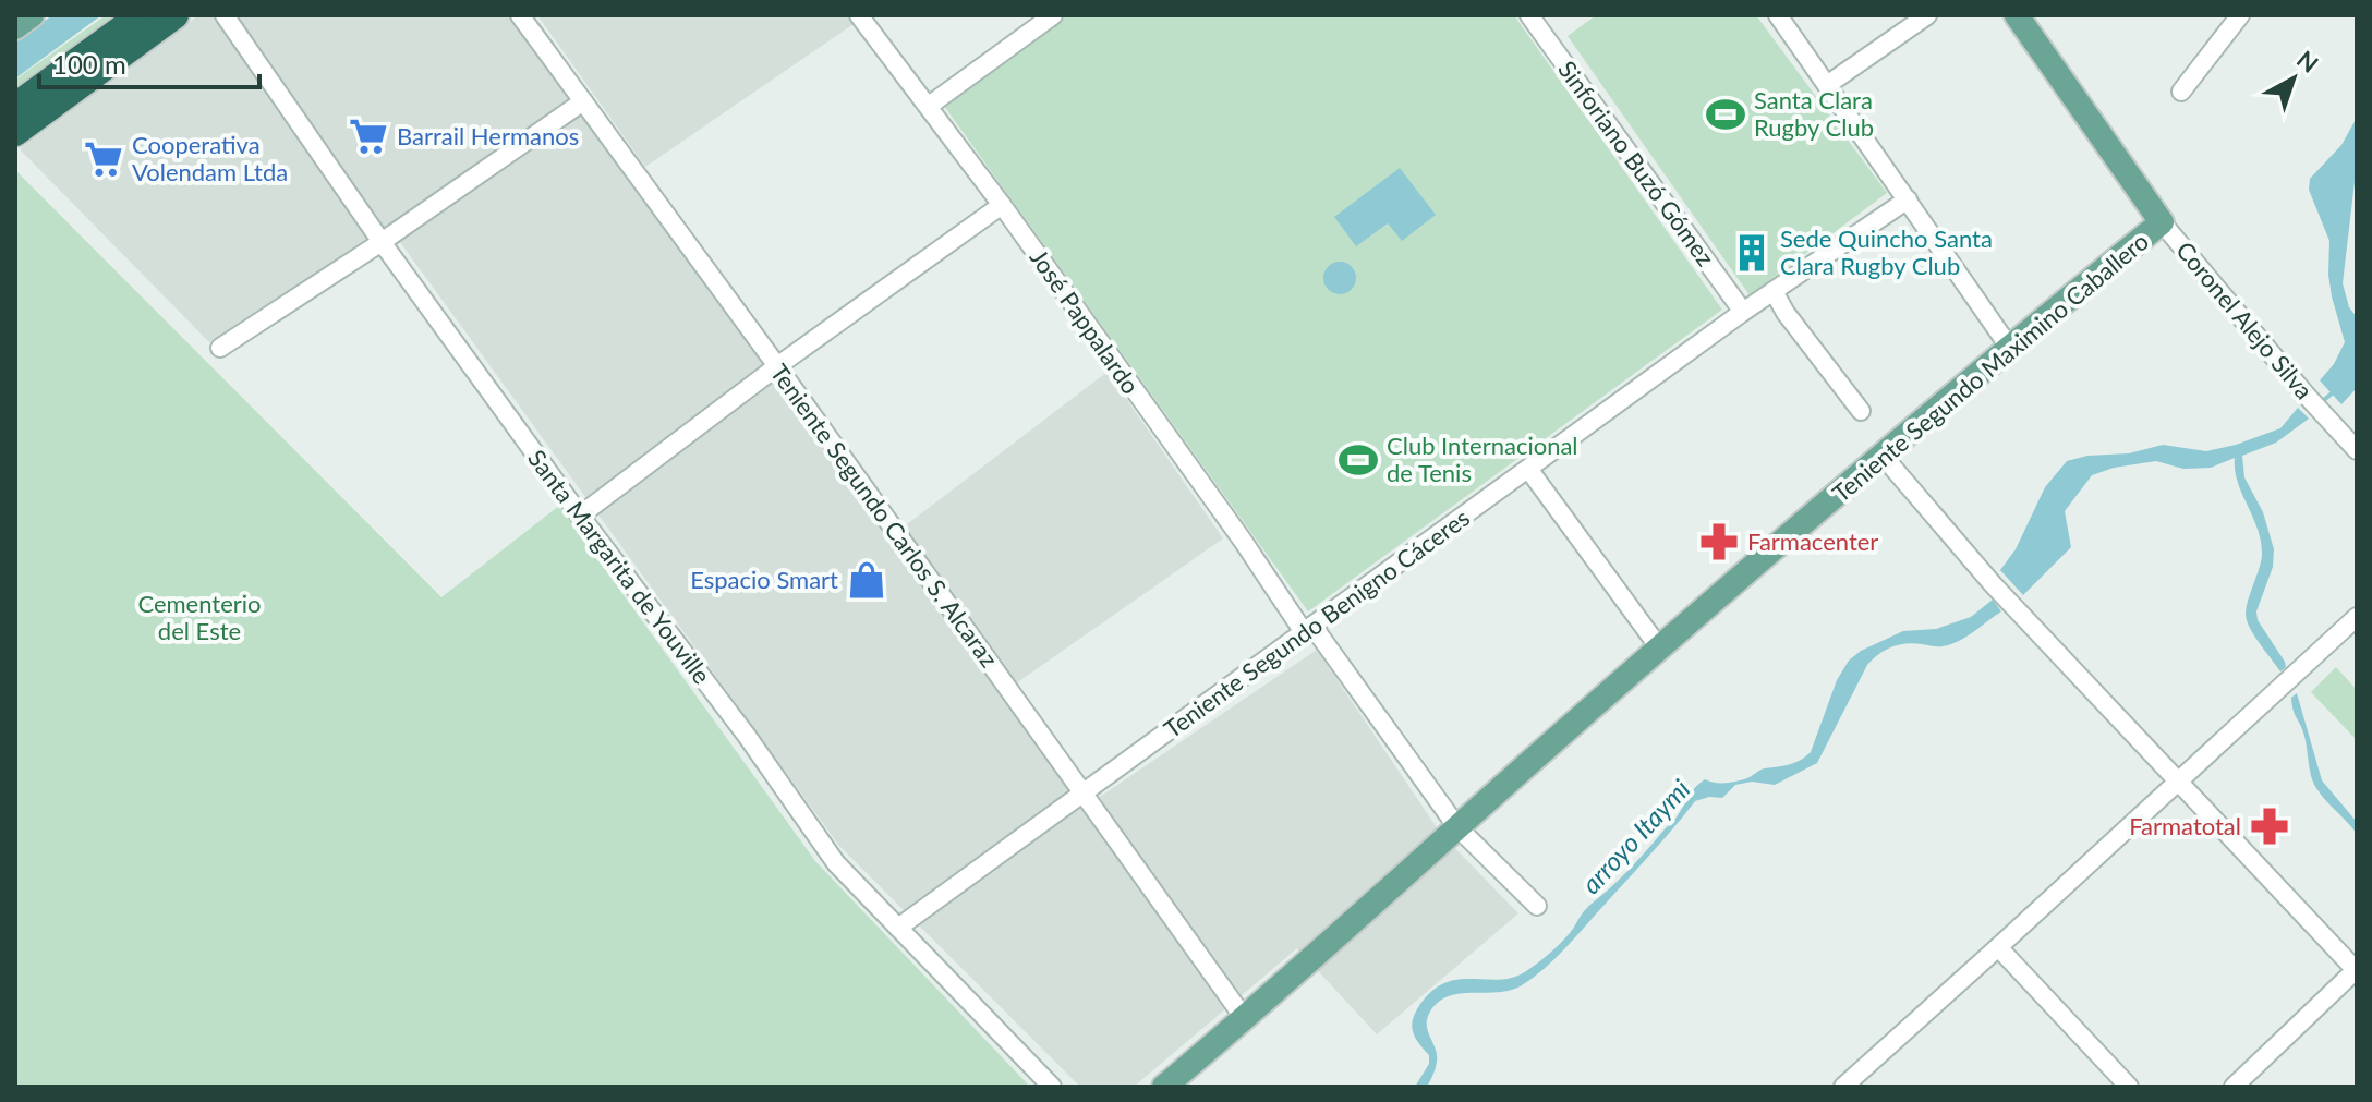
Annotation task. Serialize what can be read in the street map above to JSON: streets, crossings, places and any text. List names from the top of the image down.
{
  "streets": {
    "main road": ["Coronel Alejo Silva", "Teniente Segundo Maximino Caballero"],
    "street": [
      "Sinforiano Buzó Gómez",
      "José Pappalardo",
      "Teniente Segundo Carlos S. Alcaraz",
      "Santa Margarita de Youville",
      "Teniente Segundo Benigno Cáceres"
    ]
  },
  "crossings": [
    ["Sinforiano Buzó Gómez", "Teniente Segundo Benigno Cáceres"],
    ["Coronel Alejo Silva", "Teniente Segundo Maximino Caballero"],
    ["José Pappalardo", "Teniente Segundo Maximino Caballero"],
    ["José Pappalardo", "Teniente Segundo Benigno Cáceres"],
    ["Teniente Segundo Maximino Caballero", "Teniente Segundo Carlos S. Alcaraz"],
    ["Teniente Segundo Carlos S. Alcaraz", "Teniente Segundo Benigno Cáceres"],
    ["Santa Margarita de Youville", "Teniente Segundo Benigno Cáceres"]
  ],
  "water": ["arroyo Itaymi"],
  "parks": ["Cementerio del Este"],
  "places": {
    "sports": ["Santa Clara Rugby Club", "Club Internacional de Tenis"],
    "supermarket": ["Barrail Hermanos", "Cooperativa Volendam Ltda"],
    "building": ["Sede Quincho Santa Clara Rugby Club"],
    "pharmacy": ["Farmacenter", "Farmatotal"],
    "shop": ["Espacio Smart"]
  },
  "scale_bar": "100 m",
  "north": "top right"
}
